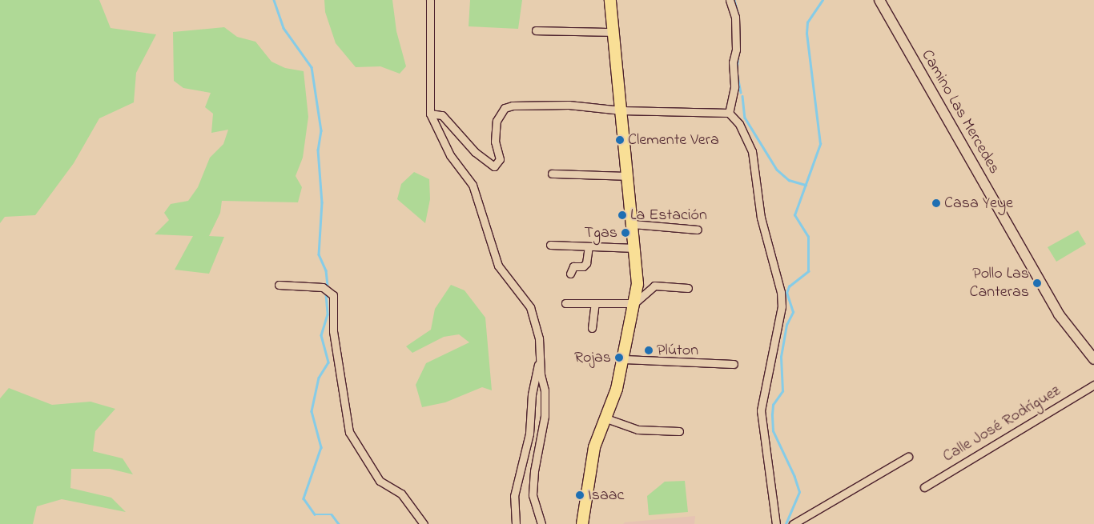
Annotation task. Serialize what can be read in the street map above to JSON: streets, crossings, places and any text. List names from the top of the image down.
{
  "streets": {
    "main road": ["Camino Las Mercedes"],
    "street": ["Calle José Rodríguez"]
  },
  "places": [
    "Clemente Vera",
    "Casa Yeye",
    "La Estación",
    "Tgas",
    "Pollo Las Canteras",
    "Plúton",
    "Rojas",
    "Isaac"
  ]
}
